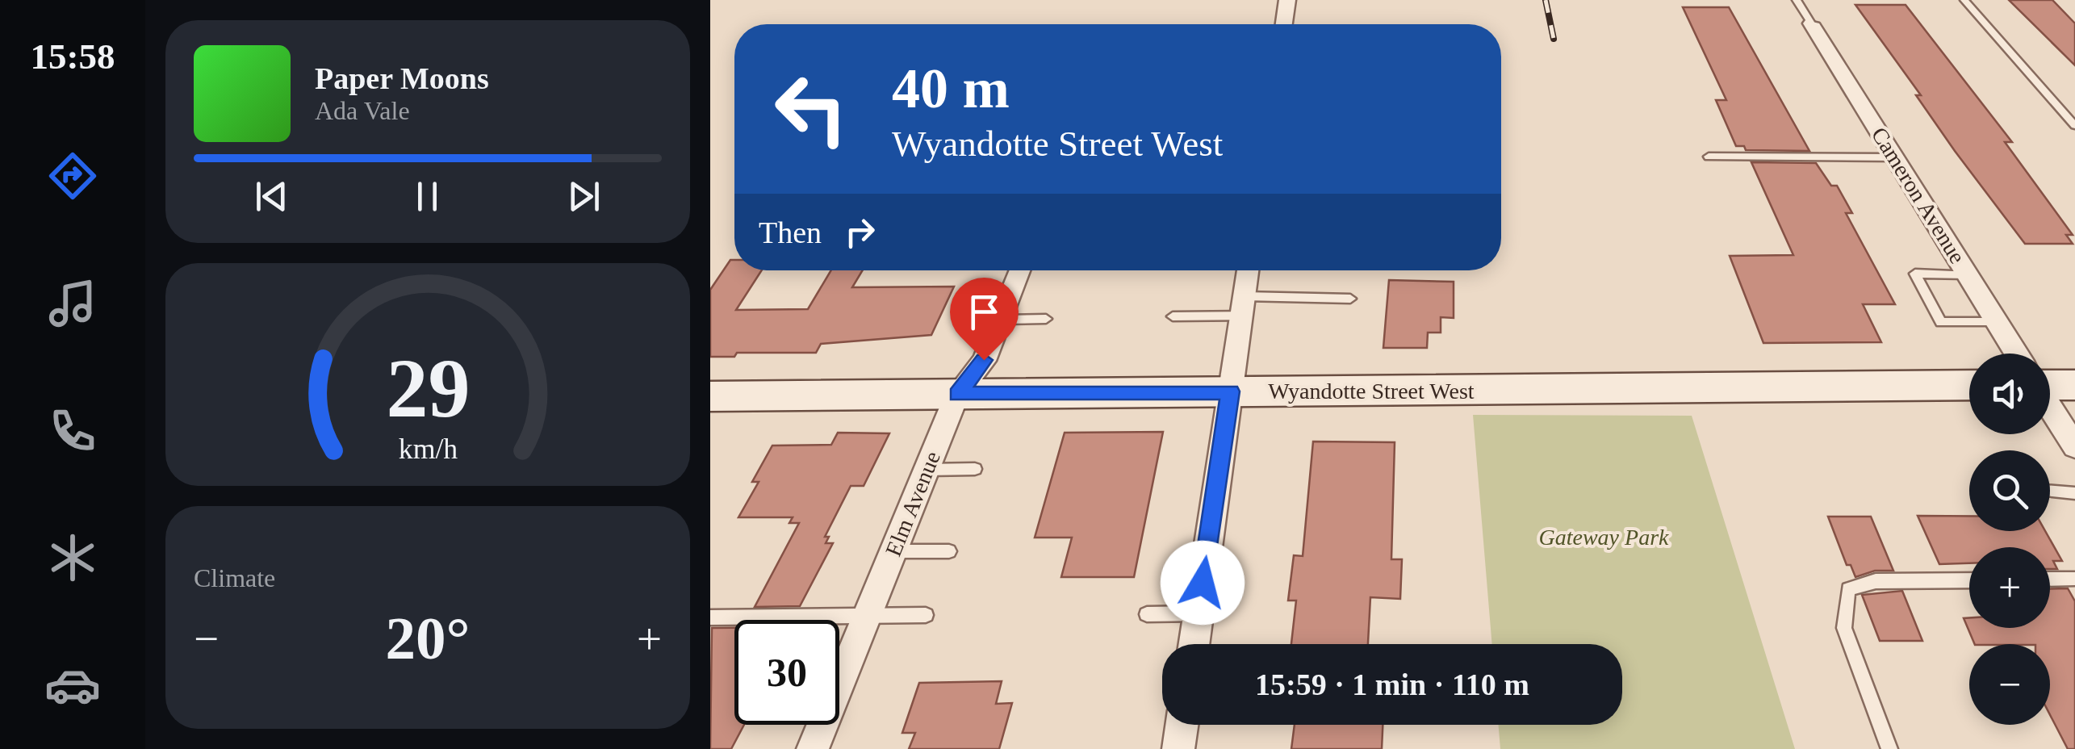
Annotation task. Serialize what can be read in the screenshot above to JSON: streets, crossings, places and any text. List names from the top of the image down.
{
  "streets": {
    "main road": ["Wyandotte Street West"],
    "street": ["Cameron Avenue", "Elm Avenue"]
  },
  "crossings": [
    ["Wyandotte Street West", "Elm Avenue"]
  ],
  "parks": ["Gateway Park"],
  "page": {
    "tabs": "15:58",
    "turn": ["40 m", "Wyandotte Street West"],
    "song": ["Paper Moons", "Ada Vale"],
    "then": "Then",
    "map_buttons": ["+", "−"],
    "tile": "Climate",
    "heat": ["−", "20°", "+"],
    "limit": "30",
    "trip": "15:59 · 1 min · 110 m",
    "gauge": ["29", "km/h"]
  }
}
